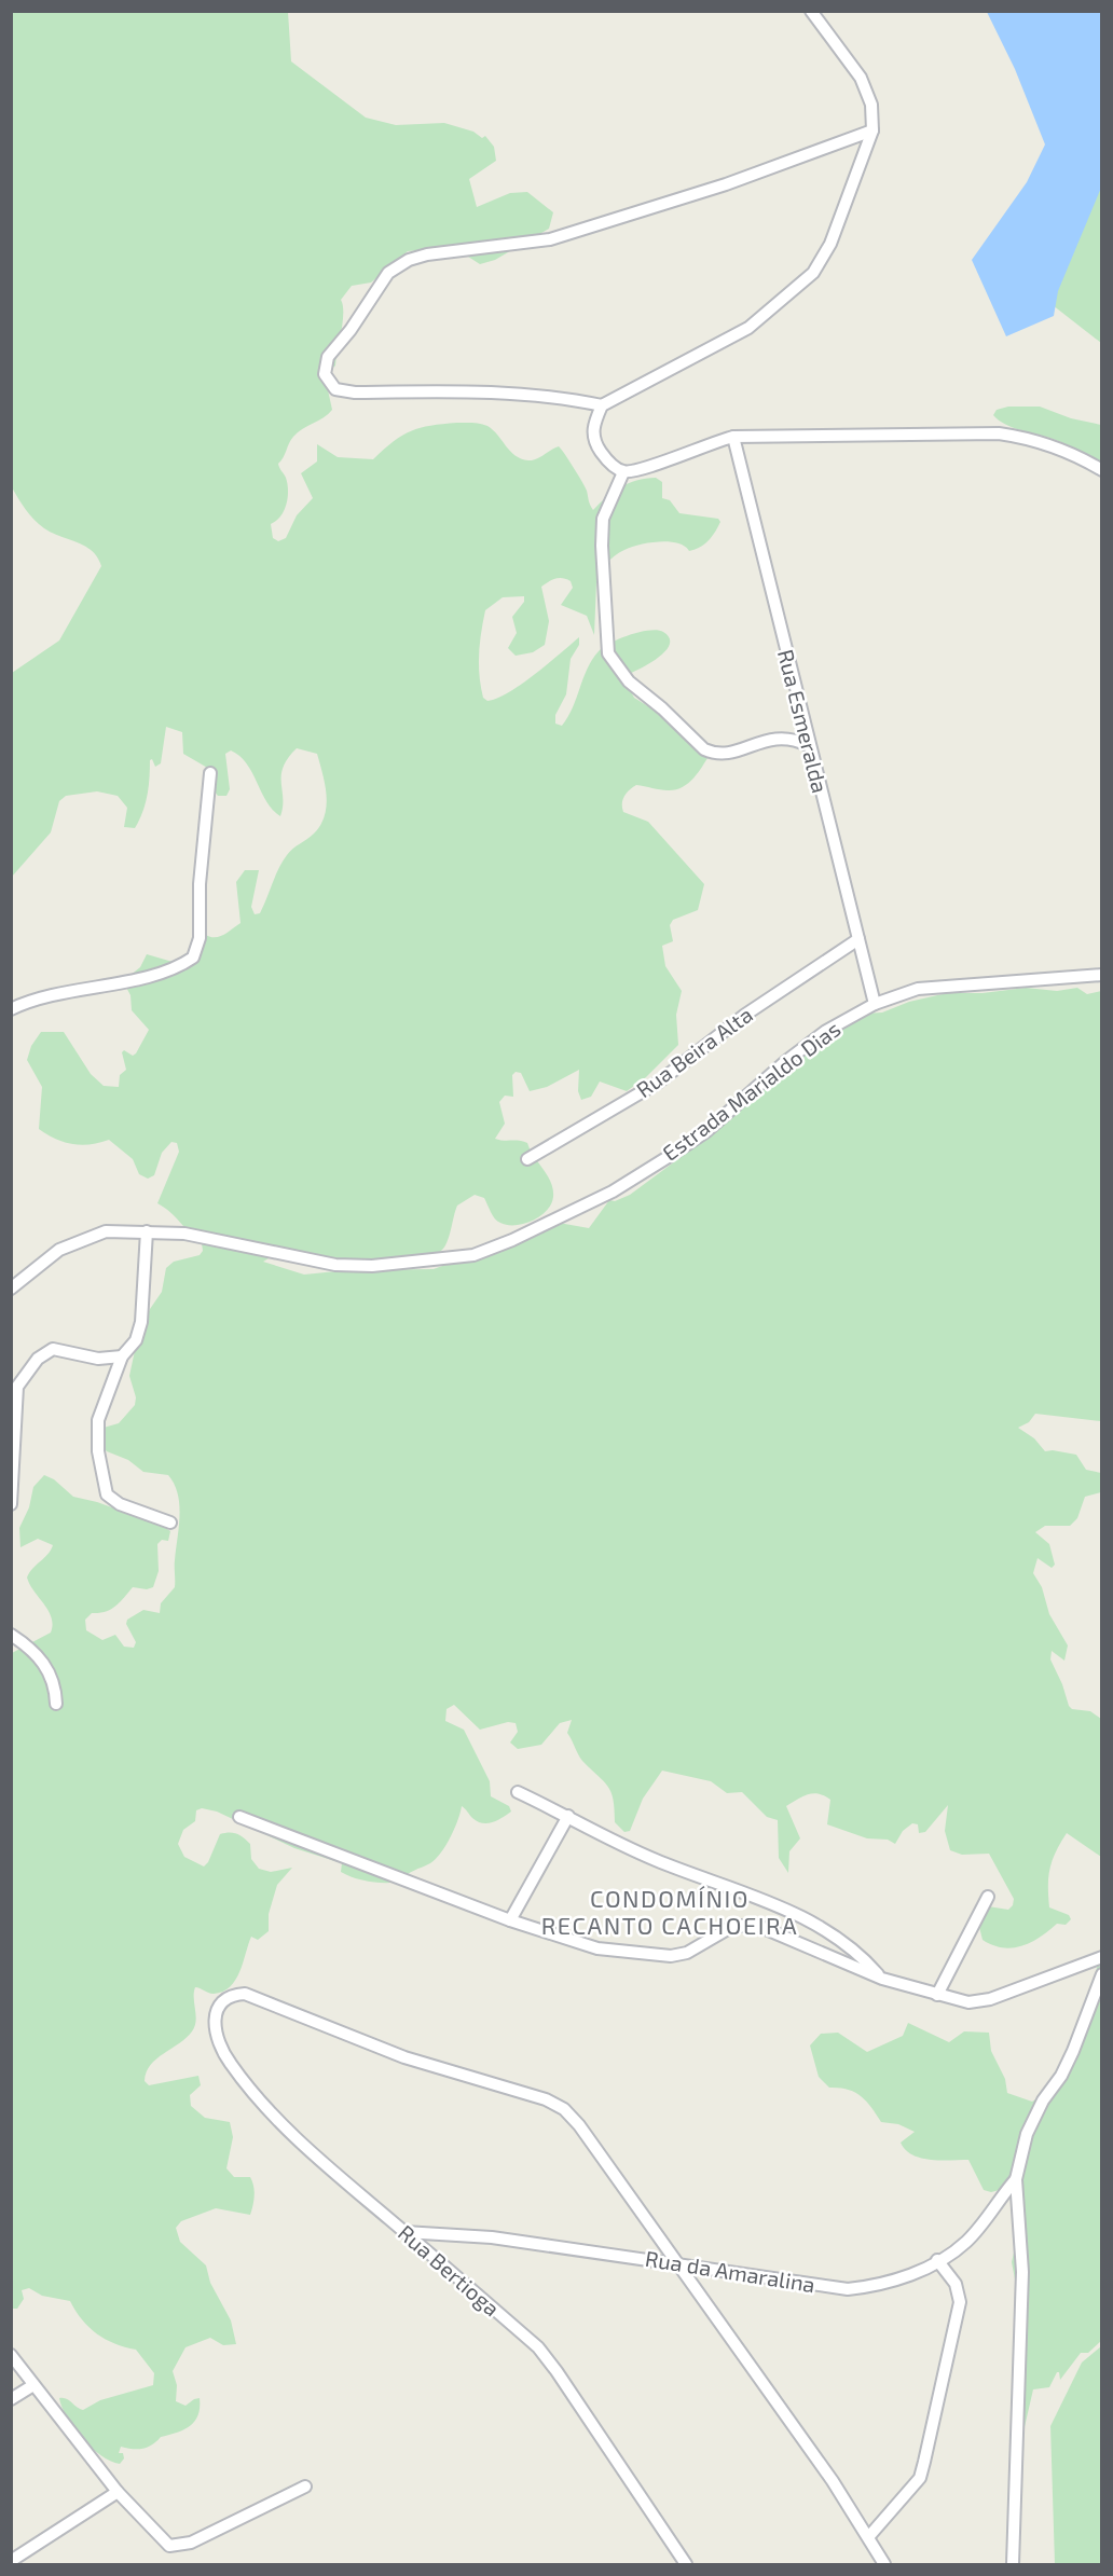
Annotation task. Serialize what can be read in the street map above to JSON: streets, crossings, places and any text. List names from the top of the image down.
{
  "streets": {
    "street": [
      "Rua Esmeralda",
      "Rua Beira Alta",
      "Estrada Marialdo Dias",
      "Rua Bertioga",
      "Rua da Amaralina"
    ]
  },
  "crossings": [
    ["Rua Esmeralda", "Rua Beira Alta"],
    ["Rua Esmeralda", "Estrada Marialdo Dias"],
    ["Rua Bertioga", "Rua da Amaralina"]
  ],
  "districts": ["CONDOMÍNIO RECANTO CACHOEIRA"]
}
